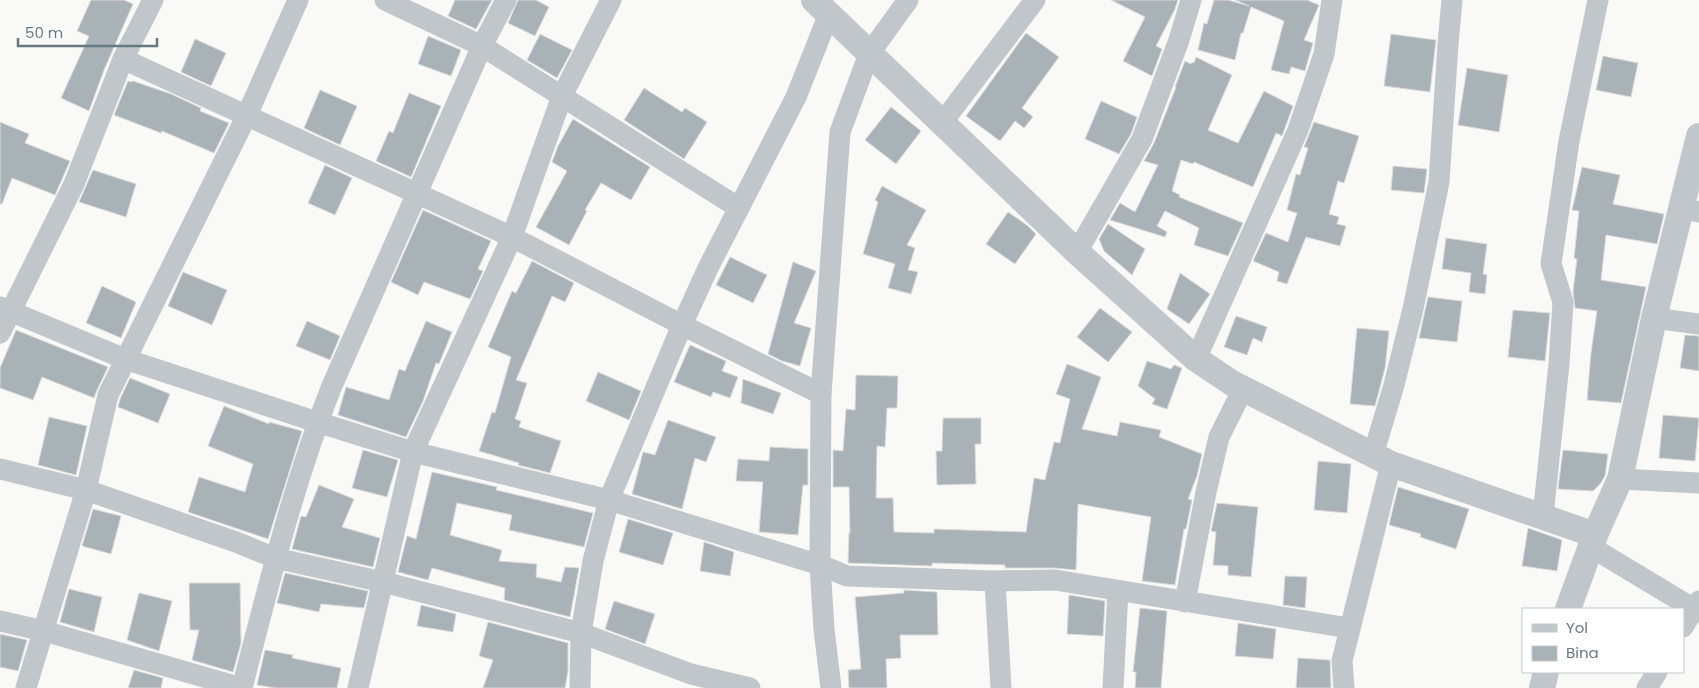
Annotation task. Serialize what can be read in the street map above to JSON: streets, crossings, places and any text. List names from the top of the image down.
{
  "legend": ["Yol", "Bina"],
  "scale_bar": "50 m"
}
